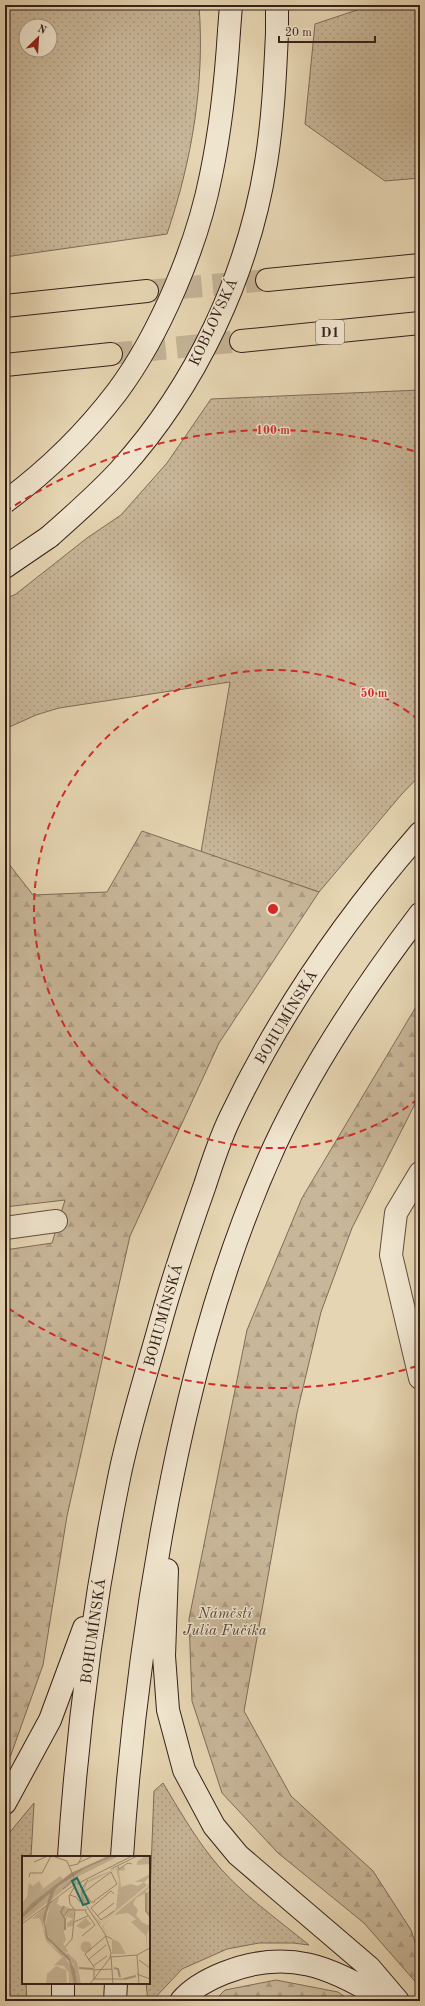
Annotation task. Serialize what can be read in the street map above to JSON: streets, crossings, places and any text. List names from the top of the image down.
{
  "streets": {
    "highway": ["D1"],
    "main road": ["KOBLOVSKÁ", "BOHUMÍNSKÁ"]
  },
  "parks": ["Náměstí Julia Fučíka"],
  "scale_bar": "20 m",
  "north": "top right",
  "rings": ["100 m", "50 m"]
}
